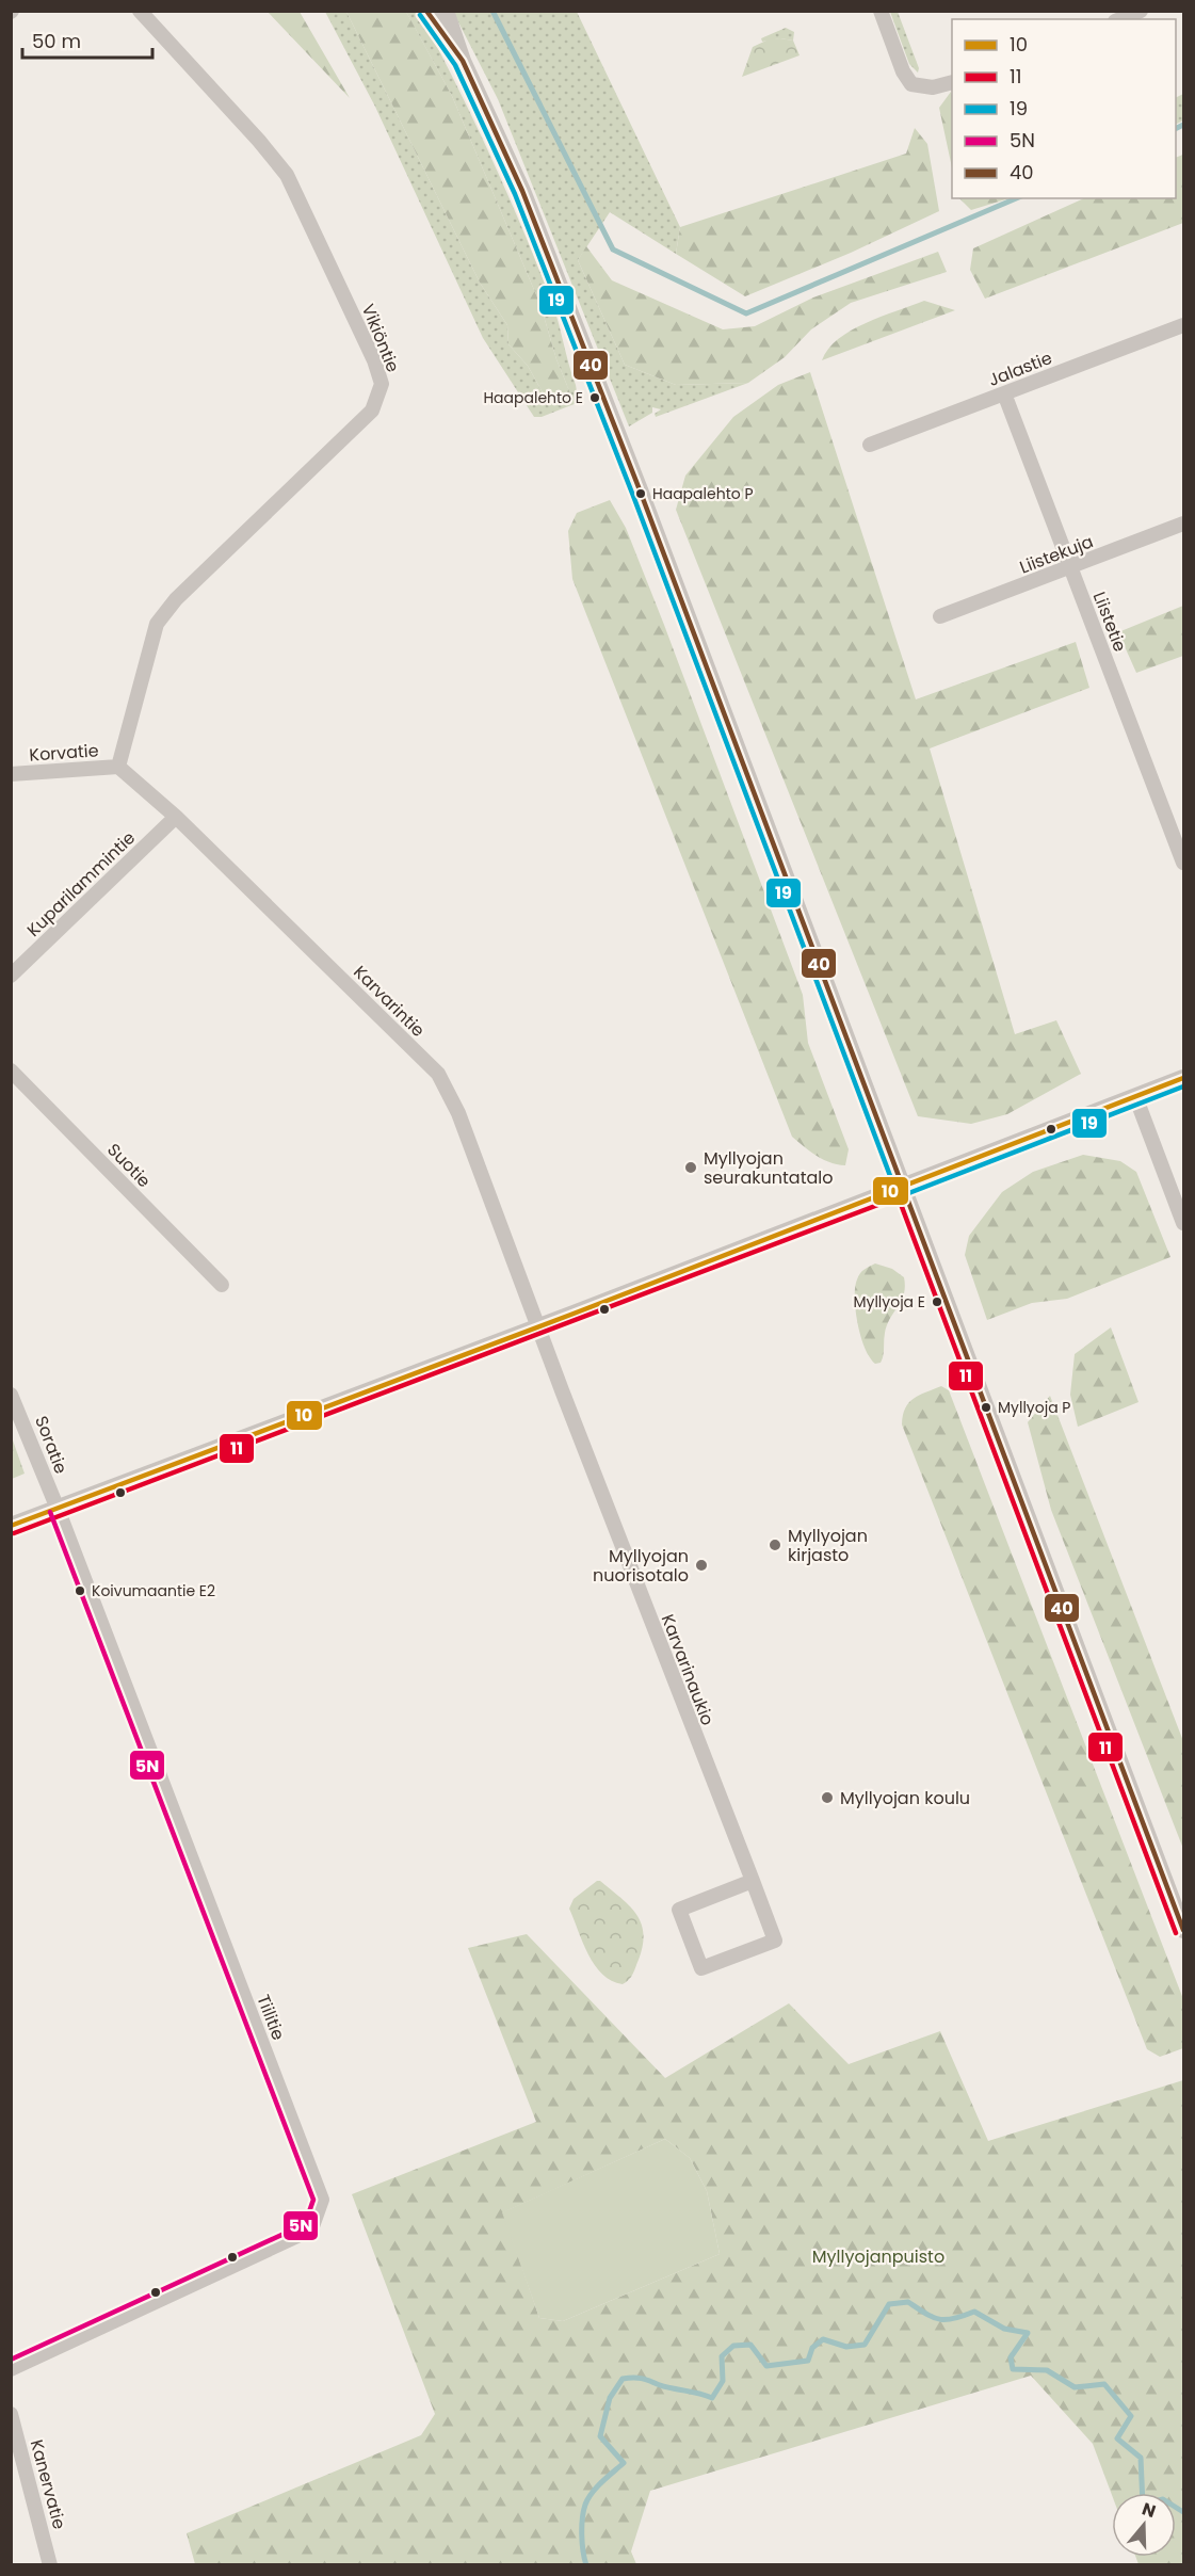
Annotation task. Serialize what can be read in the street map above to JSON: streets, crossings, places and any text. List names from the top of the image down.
{
  "streets": {
    "street": [
      "Vikiöntie",
      "Jalastie",
      "Liistekuja",
      "Liistetie",
      "Korvatie",
      "Kuparilammintie",
      "Karvarintie",
      "Suotie",
      "Soratie",
      "Karvarinaukio",
      "Tiilitie",
      "Kanervatie"
    ]
  },
  "crossings": [
    ["Vikiöntie", "Korvatie"],
    ["Vikiöntie", "Karvarintie"],
    ["Jalastie", "Liistetie"],
    ["Liistekuja", "Liistetie"],
    ["Korvatie", "Karvarintie"],
    ["Kuparilammintie", "Karvarintie"],
    ["Karvarintie", "Karvarinaukio"],
    ["Soratie", "Tiilitie"]
  ],
  "parks": ["Myllyojanpuisto"],
  "places": [
    "Haapalehto E",
    "Haapalehto P",
    "Myllyojan seurakuntatalo",
    "Myllyoja E",
    "Myllyoja P",
    "Myllyojan kirjasto",
    "Myllyojan nuorisotalo",
    "Koivumaantie E2",
    "Myllyojan koulu"
  ],
  "lines": [
    "transit line 40",
    "transit line 19",
    "transit line 10",
    "transit line 11",
    "transit line 5N"
  ],
  "legend": [
    "10",
    "11",
    "19",
    "5N",
    "40"
  ],
  "scale_bar": "50 m",
  "north": "top"
}
